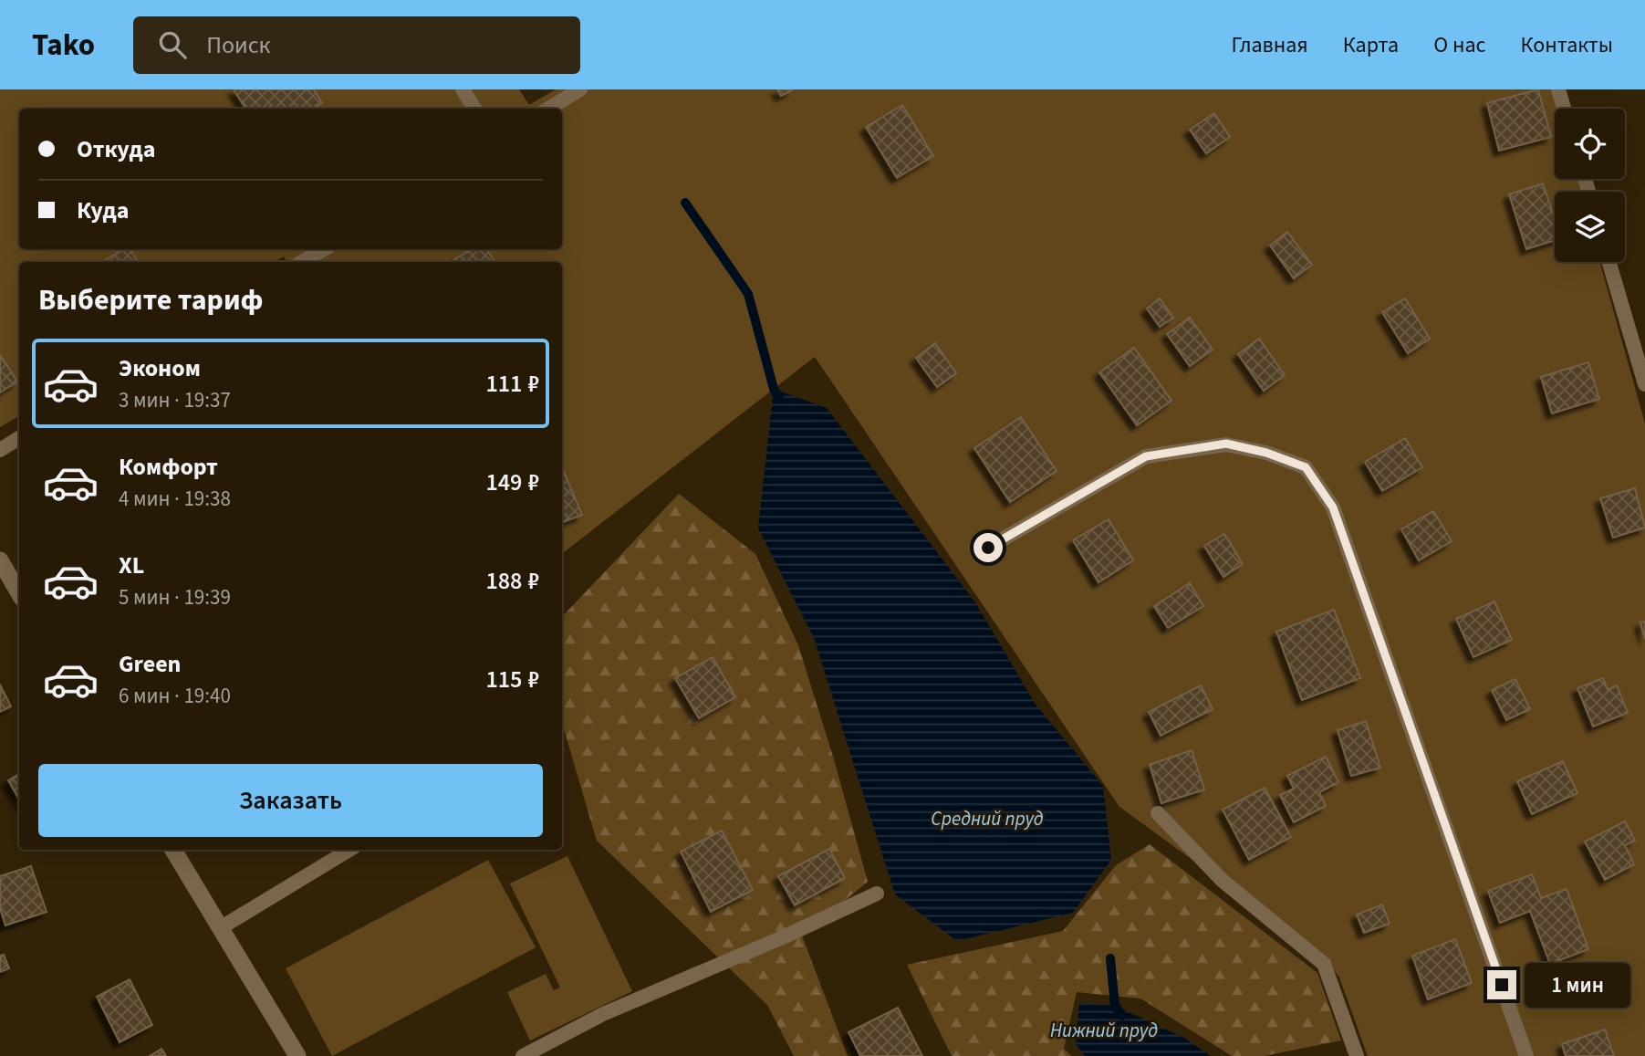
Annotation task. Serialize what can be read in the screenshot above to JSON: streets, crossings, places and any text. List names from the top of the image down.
{
  "water": ["Средний пруд", "Нижний пруд"],
  "page": {
    "header": "Tako",
    "search": "Поиск",
    "nav": [
      "Главная",
      "Карта",
      "О нас",
      "Контакты"
    ],
    "banner": ["Откуда", "Куда"],
    "heading": "Выберите тариф",
    "list": [
      {
        "name": "Эконом",
        "note": "3 мин · 19:37",
        "value": "111 ₽"
      },
      {
        "name": "Комфорт",
        "note": "4 мин · 19:38",
        "value": "149 ₽"
      },
      {
        "name": "XL",
        "note": "5 мин · 19:39",
        "value": "188 ₽"
      },
      {
        "name": "Green",
        "note": "6 мин · 19:40",
        "value": "115 ₽"
      }
    ],
    "buttons": "Заказать",
    "bubble": "1 мин"
  }
}
